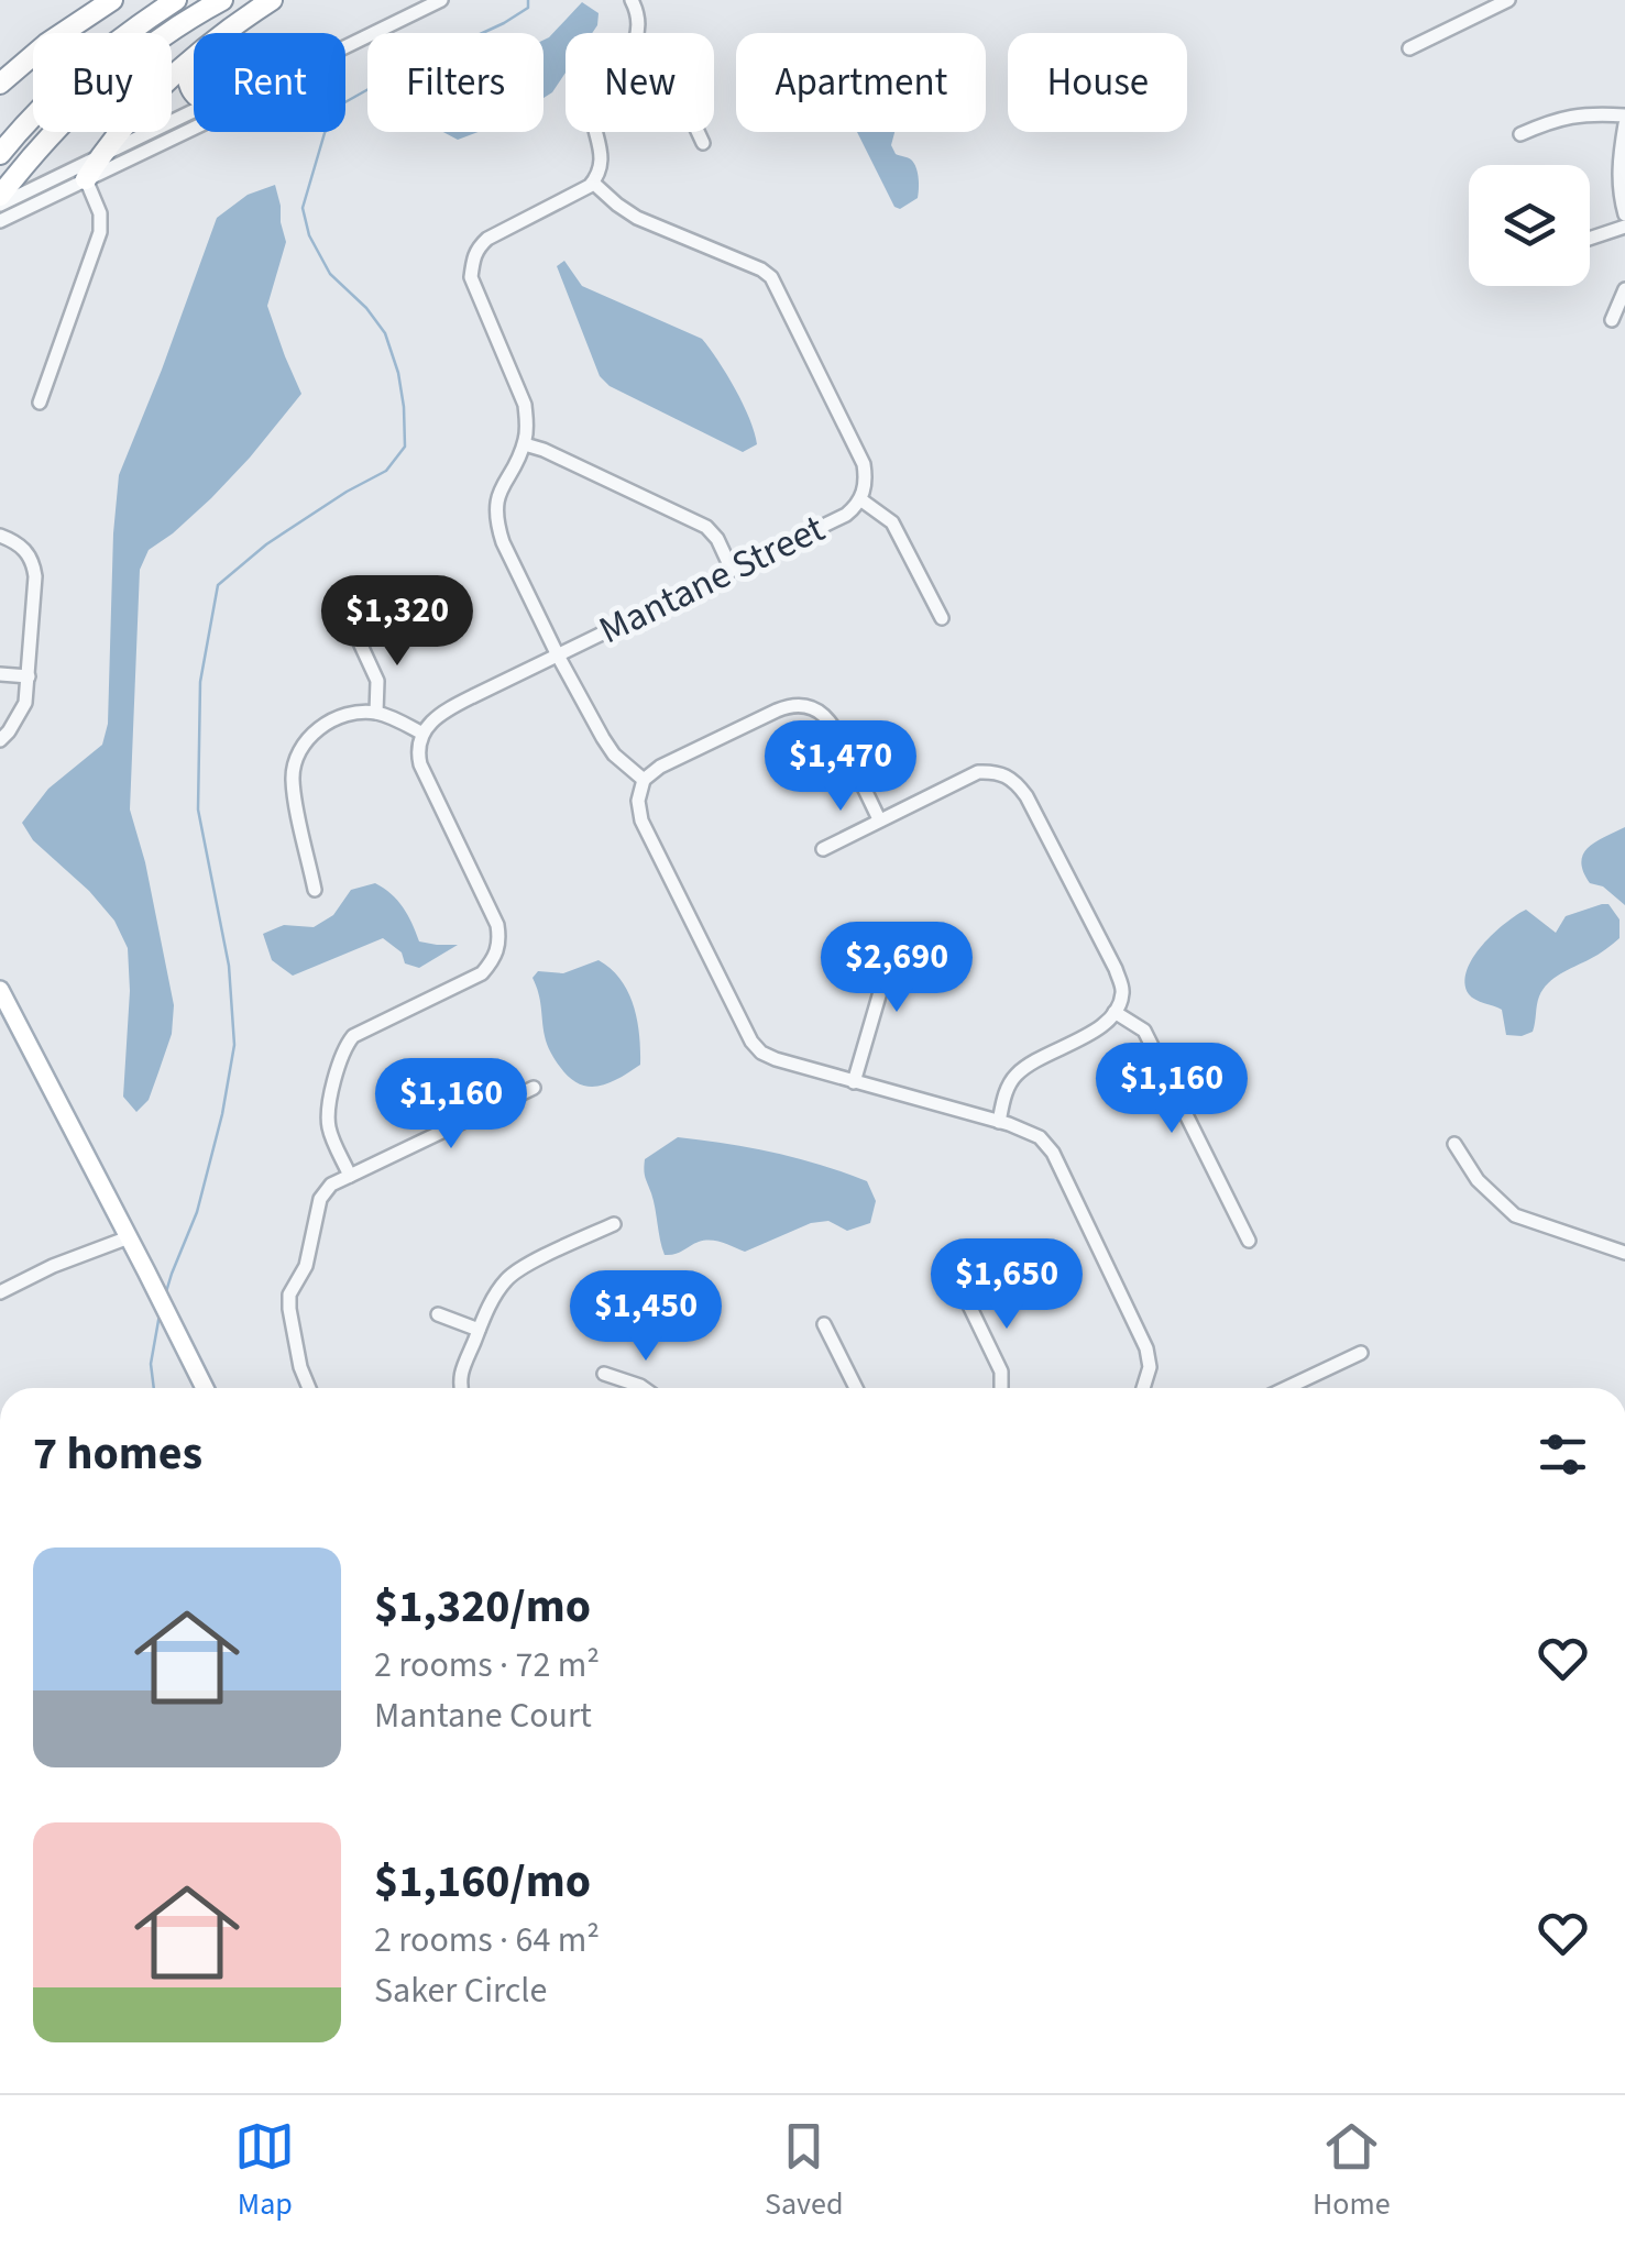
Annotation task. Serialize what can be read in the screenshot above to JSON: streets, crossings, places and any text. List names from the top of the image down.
{
  "streets": {
    "street": ["Mantane Street"]
  },
  "page": {
    "chip": [
      "Buy",
      "Rent",
      "Filters",
      "New",
      "Apartment",
      "House"
    ],
    "price": [
      "$1,320",
      "$1,470",
      "$2,690",
      "$1,160",
      "$1,160",
      "$1,650",
      "$1,450"
    ],
    "heading": "7 homes",
    "list": [
      {
        "name": "$1,320/mo",
        "note": "2 rooms · 72 m² · Mantane Court"
      },
      {
        "name": "$1,160/mo",
        "note": "2 rooms · 64 m² · Saker Circle"
      }
    ],
    "tabs": ["Map", "Saved", "Home"]
  }
}
